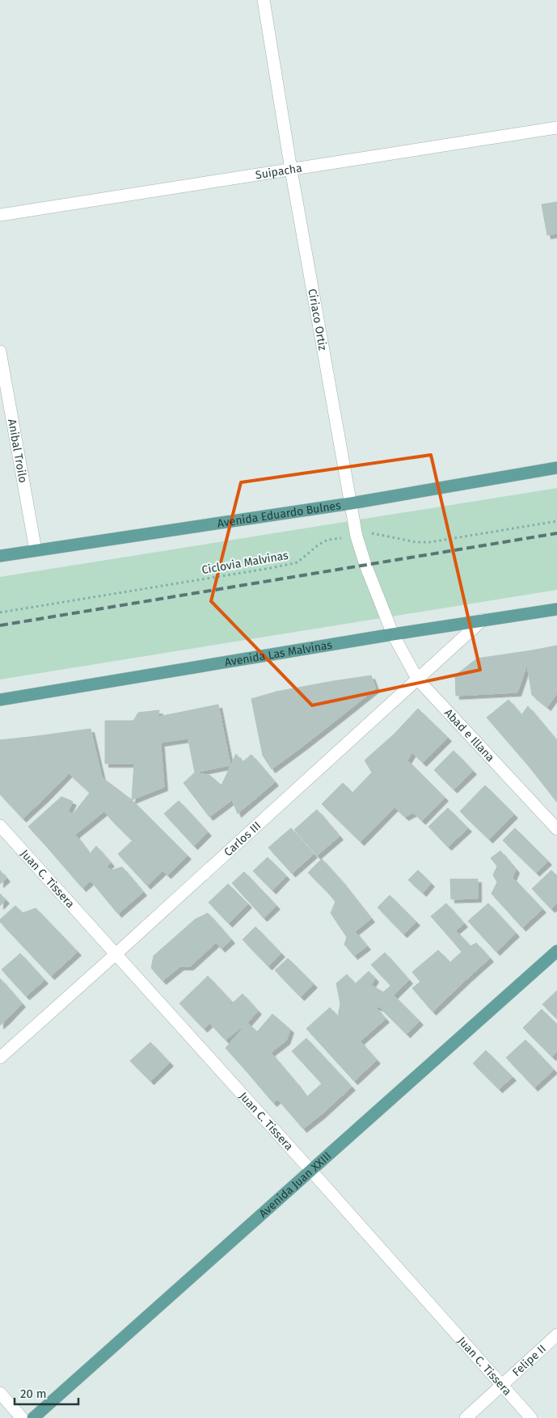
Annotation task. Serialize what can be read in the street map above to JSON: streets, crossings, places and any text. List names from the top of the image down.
{
  "streets": {
    "main road": ["Avenida Eduardo Bulnes", "Avenida Las Malvinas", "Avenida Juan XXIII"],
    "street": [
      "Suipacha",
      "Ciriaco Ortiz",
      "Anibal Troilo",
      "Abad e Illana",
      "Carlos III",
      "Juan C. Tissera",
      "Felipe II"
    ],
    "path": ["Ciclovia Malvinas"]
  },
  "crossings": [
    ["Suipacha", "Ciriaco Ortiz"],
    ["Ciriaco Ortiz", "Avenida Eduardo Bulnes"],
    ["Ciriaco Ortiz", "Ciclovia Malvinas"],
    ["Ciriaco Ortiz", "Avenida Las Malvinas"],
    ["Ciriaco Ortiz", "Abad e Illana"],
    ["Anibal Troilo", "Avenida Eduardo Bulnes"],
    ["Avenida Las Malvinas", "Abad e Illana"],
    ["Avenida Las Malvinas", "Carlos III"],
    ["Abad e Illana", "Carlos III"],
    ["Carlos III", "Juan C. Tissera"],
    ["Juan C. Tissera", "Avenida Juan XXIII"],
    ["Juan C. Tissera", "Felipe II"]
  ],
  "scale_bar": "20 m"
}
